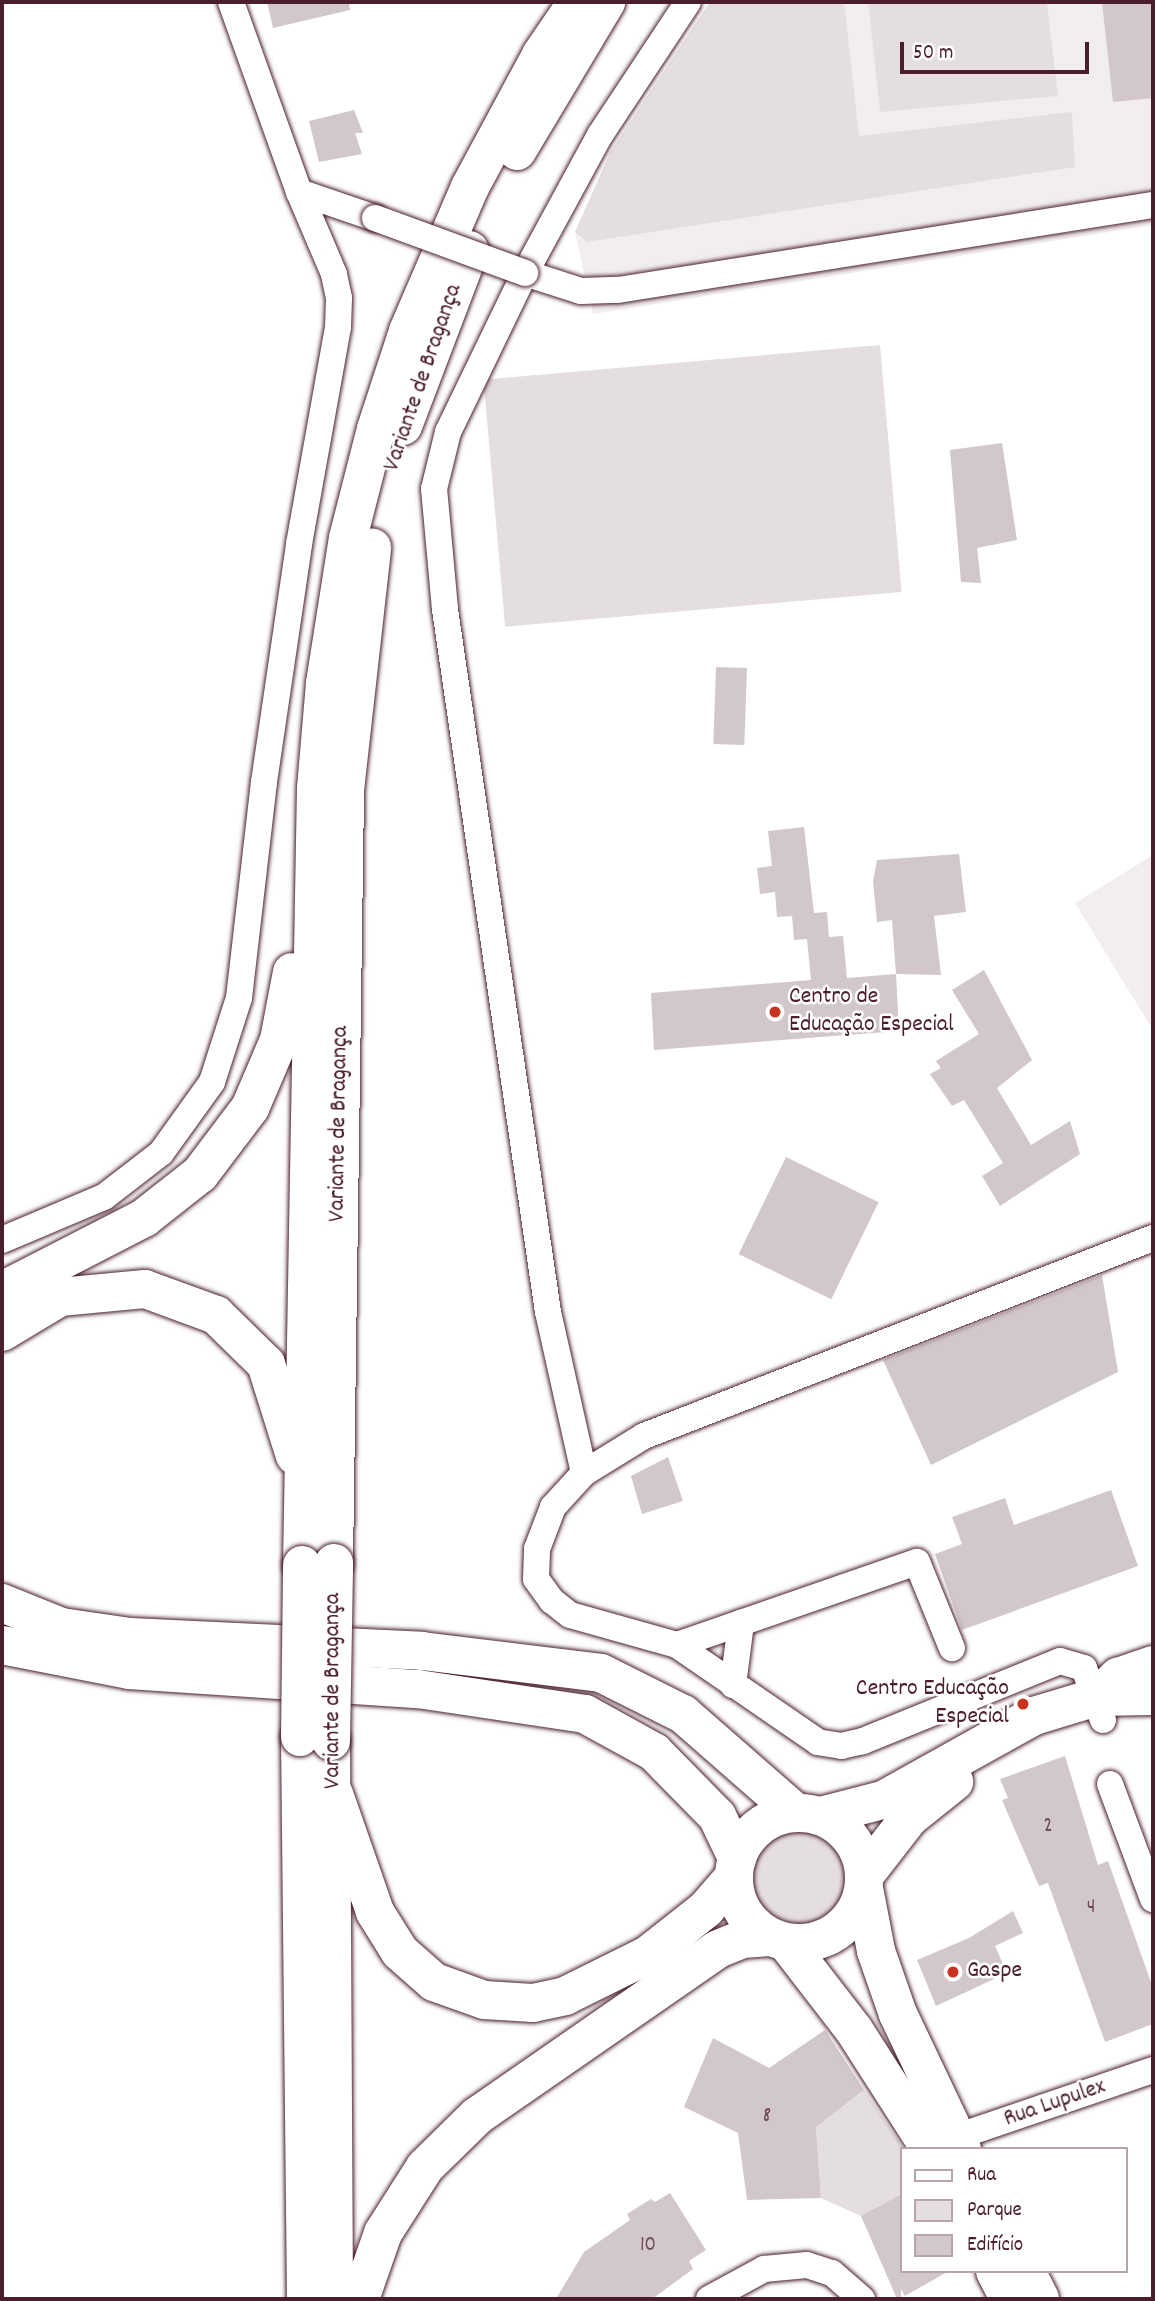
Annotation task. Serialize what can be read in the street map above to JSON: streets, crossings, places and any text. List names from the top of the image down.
{
  "streets": {
    "main road": ["Variante de Bragança"],
    "street": ["Rua Lupulex"]
  },
  "places": ["Centro de Educação Especial", "Centro Educação Especial", "Gaspe"],
  "house_numbers": [
    "2",
    "4",
    "8",
    "10"
  ],
  "legend": ["Rua", "Parque", "Edifício"],
  "scale_bar": "50 m"
}
